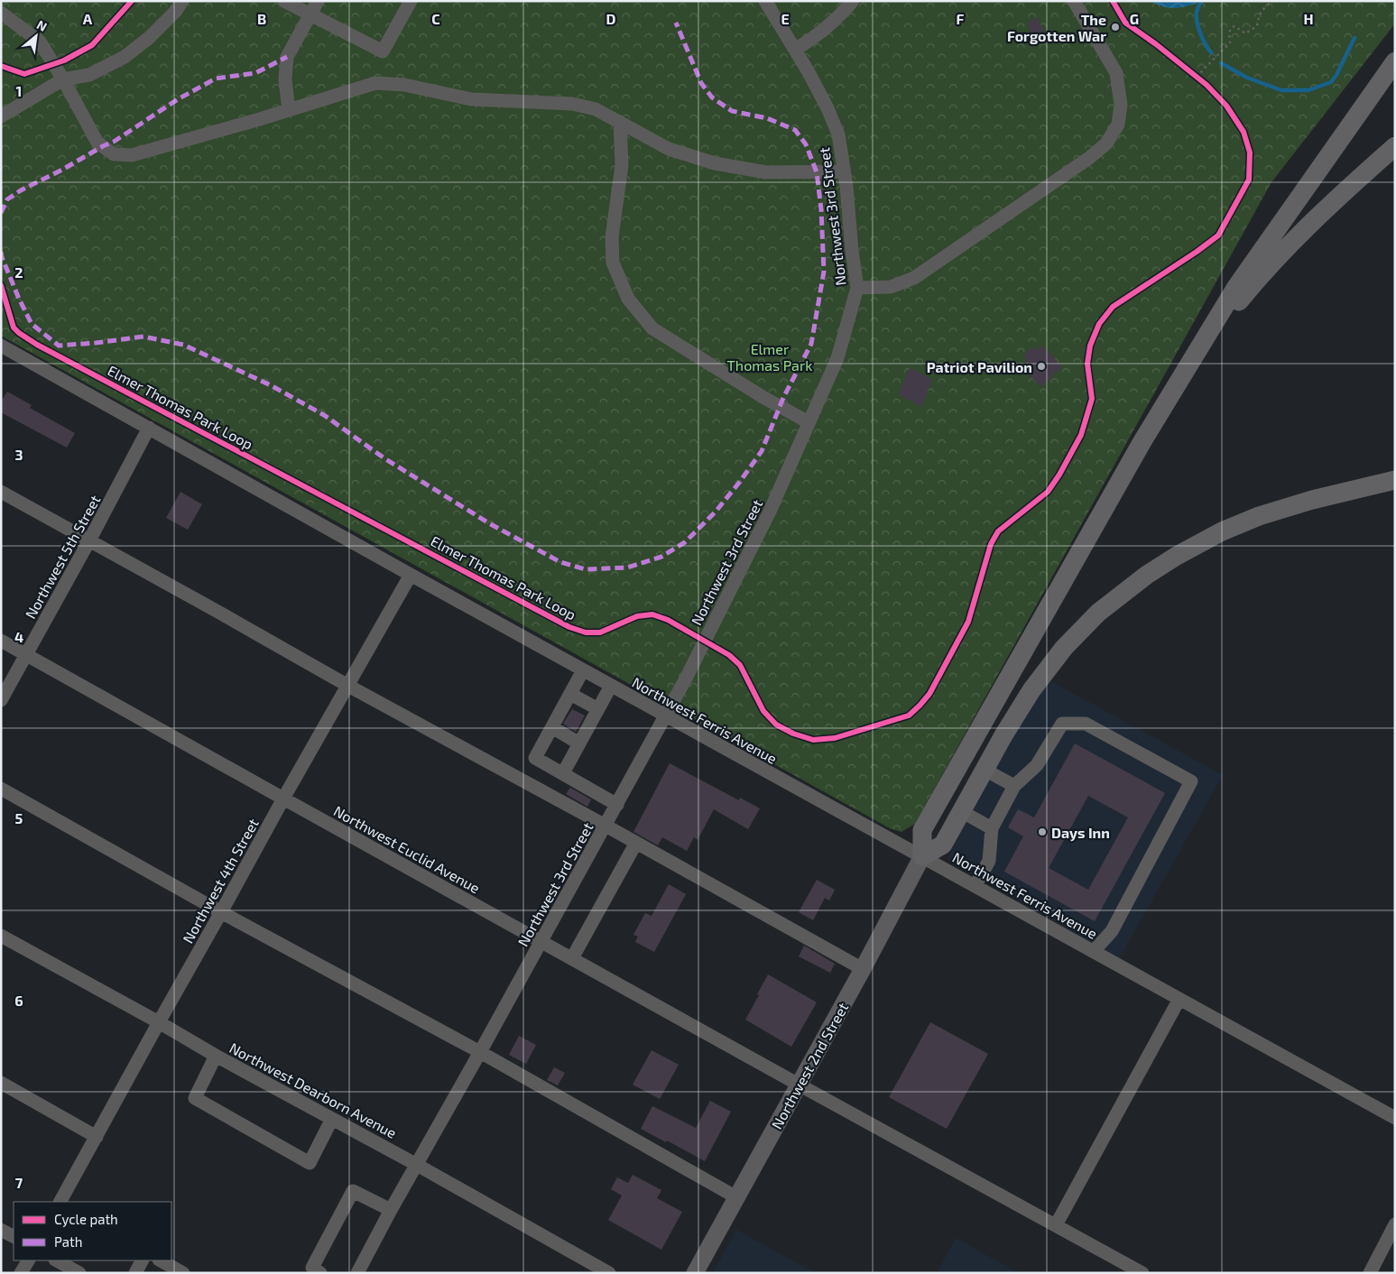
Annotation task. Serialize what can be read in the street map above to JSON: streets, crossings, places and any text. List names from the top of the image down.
{
  "streets": {
    "main road": ["Northwest 2nd Street"],
    "street": [
      "Northwest 3rd Street",
      "Northwest 5th Street",
      "Northwest Ferris Avenue",
      "Northwest Euclid Avenue",
      "Northwest 4th Street",
      "Northwest Dearborn Avenue"
    ],
    "cycle path": ["Elmer Thomas Park Loop"]
  },
  "crossings": [
    ["Northwest 3rd Street", "Northwest Ferris Avenue"],
    ["Northwest 3rd Street", "Northwest Euclid Avenue"],
    ["Northwest 3rd Street", "Northwest Dearborn Avenue"],
    ["Northwest 5th Street", "Northwest Ferris Avenue"],
    ["Northwest 5th Street", "Northwest Euclid Avenue"],
    ["Northwest Ferris Avenue", "Northwest 4th Street"],
    ["Northwest Ferris Avenue", "Northwest 2nd Street"],
    ["Northwest Euclid Avenue", "Northwest 4th Street"],
    ["Northwest Euclid Avenue", "Northwest 2nd Street"],
    ["Northwest 4th Street", "Northwest Dearborn Avenue"]
  ],
  "parks": ["Elmer Thomas Park"],
  "places": ["The Forgotten War", "Patriot Pavilion", "Days Inn"],
  "legend": ["Cycle path", "Path"],
  "north": "top right",
  "grid": {
    "columns": [
      "A",
      "B",
      "C",
      "D",
      "E",
      "F",
      "G",
      "H"
    ],
    "rows": [
      "1",
      "2",
      "3",
      "4",
      "5",
      "6",
      "7"
    ]
  }
}
